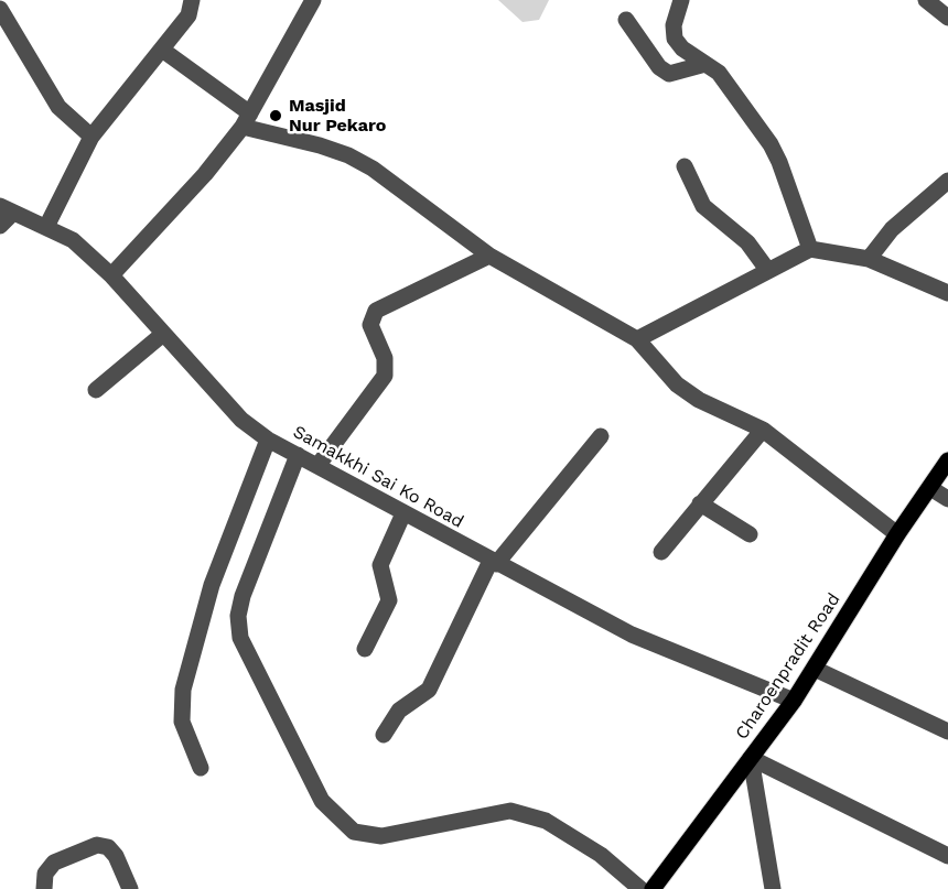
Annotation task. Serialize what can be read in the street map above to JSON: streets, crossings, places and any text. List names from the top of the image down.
{
  "streets": {
    "main road": ["Charoenpradit Road"],
    "street": ["Samakkhi Sai Ko Road"]
  },
  "crossings": [
    ["Samakkhi Sai Ko Road", "Charoenpradit Road"]
  ],
  "places": ["Masjid Nur Pekaro"]
}
